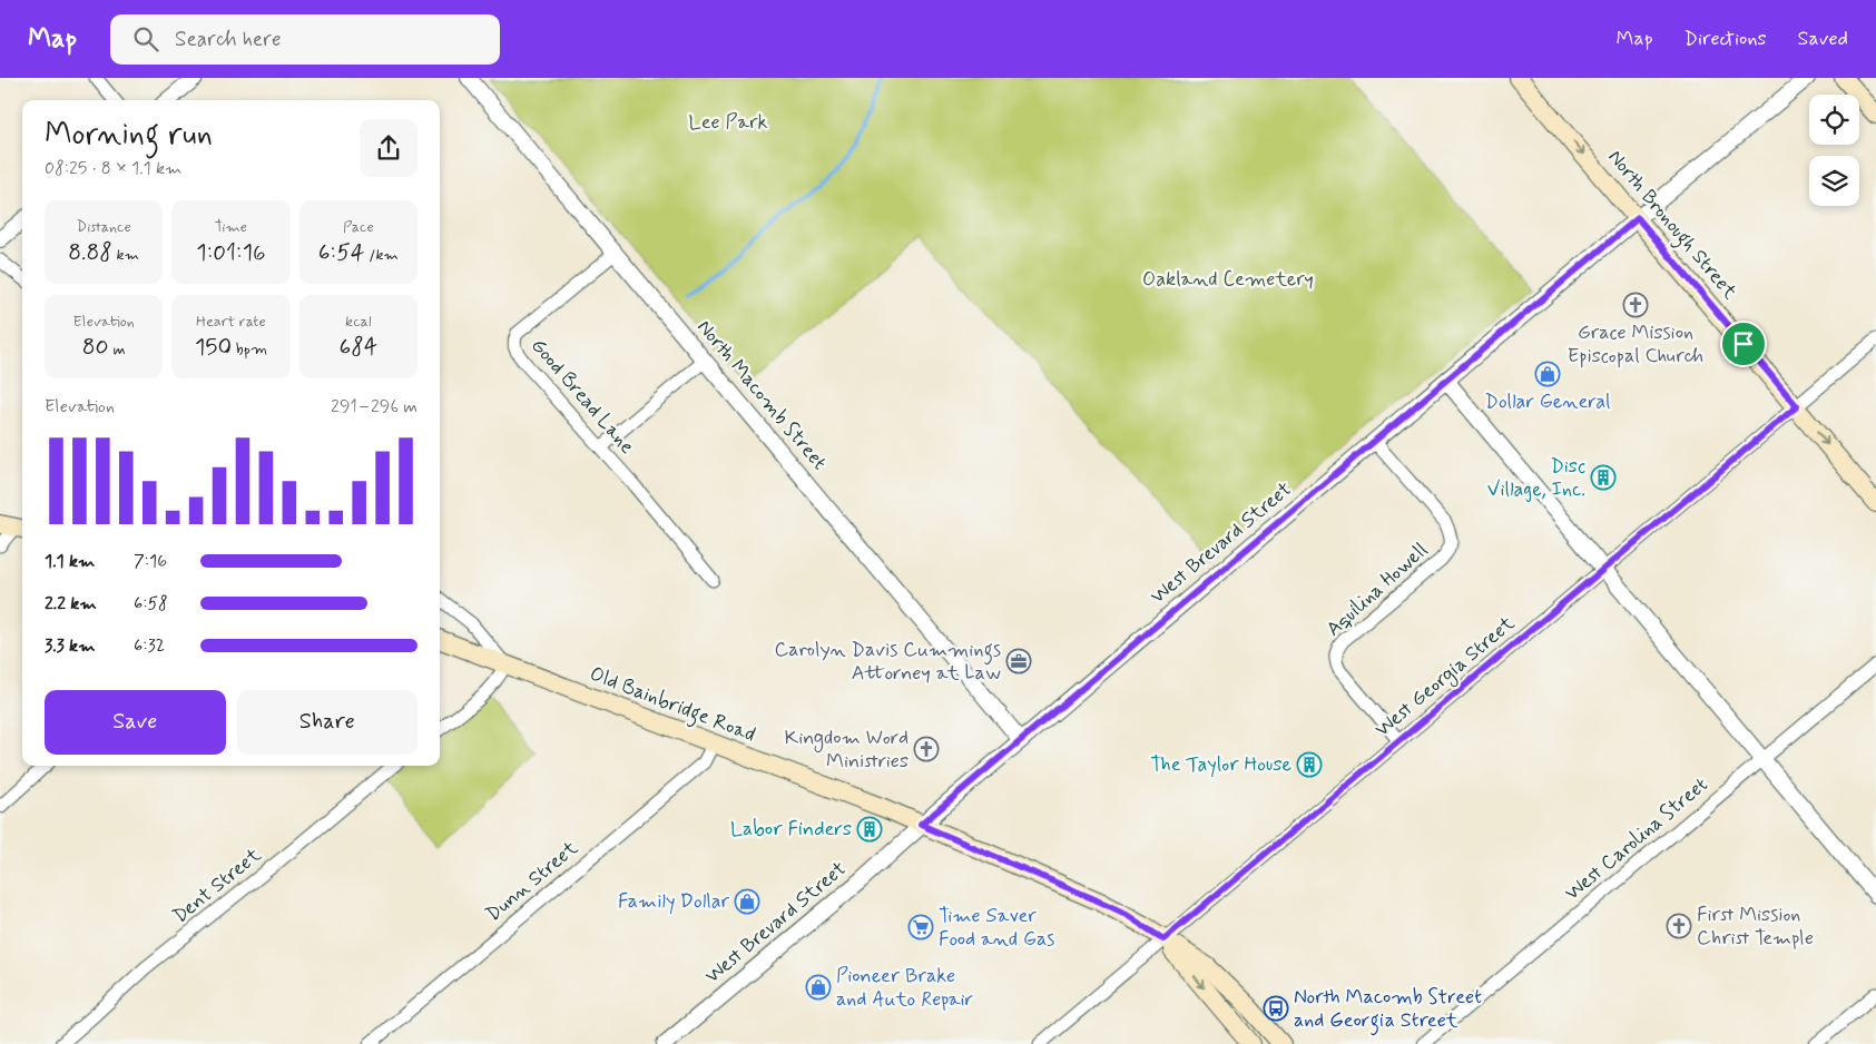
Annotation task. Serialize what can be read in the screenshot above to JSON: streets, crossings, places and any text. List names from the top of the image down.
{
  "streets": {
    "main road": ["North Bronough Street", "Old Bainbridge Road"],
    "street": [
      "North Macomb Street",
      "Good Bread Lane",
      "West Brevard Street",
      "Aquilina Howell",
      "West Georgia Street",
      "West Carolina Street",
      "Dunn Street",
      "Dent Street"
    ]
  },
  "crossings": [
    ["North Bronough Street", "West Brevard Street"],
    ["North Bronough Street", "West Georgia Street"],
    ["North Macomb Street", "Good Bread Lane"],
    ["North Macomb Street", "West Brevard Street"],
    ["West Brevard Street", "Aquilina Howell"],
    ["West Brevard Street", "Old Bainbridge Road"],
    ["Aquilina Howell", "West Georgia Street"],
    ["West Georgia Street", "Old Bainbridge Road"],
    ["Old Bainbridge Road", "Dunn Street"]
  ],
  "one_way": ["North Bronough Street"],
  "parks": ["Lee Park", "Oakland Cemetery"],
  "places": {
    "church": ["Grace Mission Episcopal Church", "Kingdom Word Ministries", "First Mission Christ Temple"],
    "shop": ["Dollar General", "Family Dollar", "Pioneer Brake and Auto Repair"],
    "building": ["Disc Village, Inc.", "The Taylor House", "Labor Finders"],
    "office": ["Carolyn Davis Cummings Attorney at Law"],
    "supermarket": ["Time Saver Food and Gas"],
    "bus stop": ["North Macomb Street and Georgia Street"]
  },
  "page": {
    "header": "Map",
    "search": "Search here",
    "nav": ["Map", "Directions", "Saved"],
    "heading": ["Morning run", "08:25 · 8 × 1.1 km"],
    "stats": [
      ["Distance", "8.88 km"],
      ["Time", "1:01:16"],
      ["Pace", "6:54 /km"],
      ["Elevation", "80 m"],
      ["Heart rate", "150 bpm"],
      ["kcal", "684"]
    ],
    "chart": ["Elevation", "291–296 m"],
    "list": [
      {
        "name": "1.1 km",
        "note": "7:16"
      },
      {
        "name": "2.2 km",
        "note": "6:58"
      },
      {
        "name": "3.3 km",
        "note": "6:32"
      }
    ],
    "buttons": ["Save", "Share"]
  }
}
